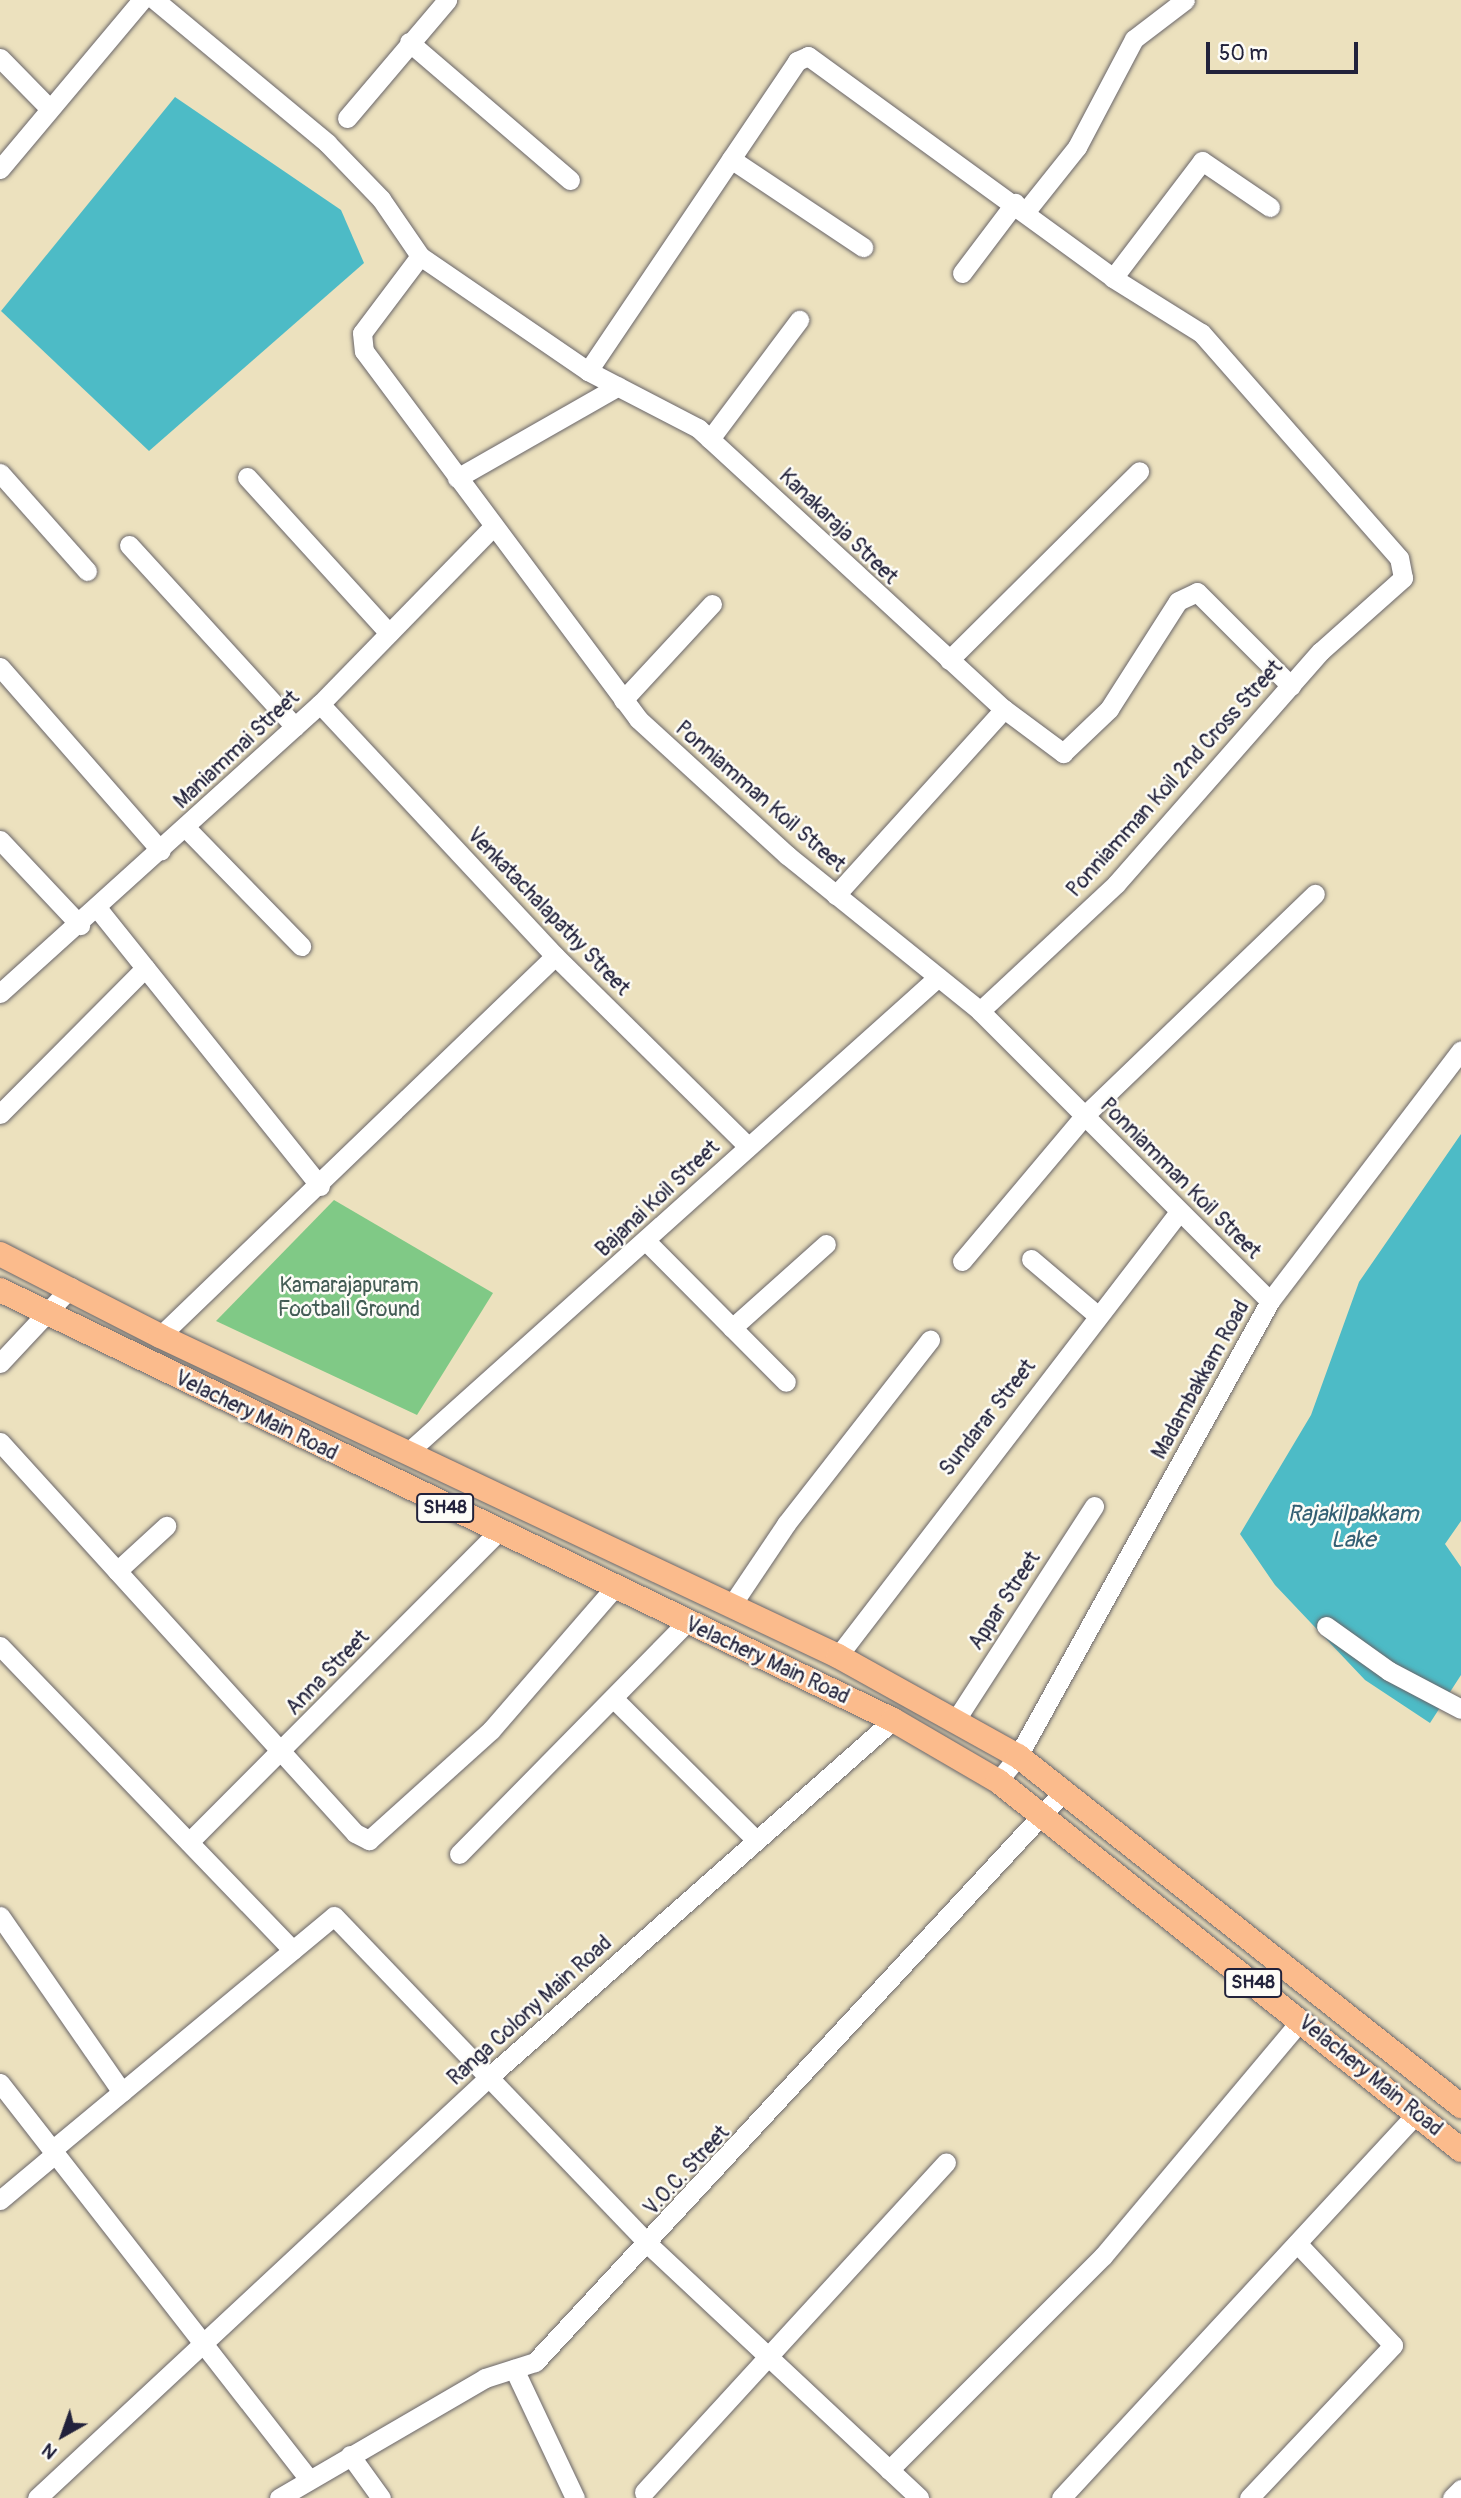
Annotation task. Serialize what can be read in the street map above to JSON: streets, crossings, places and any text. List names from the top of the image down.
{
  "streets": {
    "main road": ["Velachery Main Road", "SH48"],
    "street": [
      "Kanakaraja Street",
      "Maniammai Street",
      "Ponniamman Koil 2nd Cross Street",
      "Ponniamman Koil Street",
      "Venkatachalapathy Street",
      "Bajanai Koil Street",
      "Madambakkam Road",
      "Sundarar Street",
      "Appar Street",
      "Anna Street",
      "Ranga Colony Main Road",
      "V.O.C. Street"
    ]
  },
  "crossings": [
    ["Kanakaraja Street", "Ponniamman Koil 2nd Cross Street"],
    ["Kanakaraja Street", "Ponniamman Koil Street"],
    ["Maniammai Street", "Ponniamman Koil Street"],
    ["Maniammai Street", "Venkatachalapathy Street"],
    ["Ponniamman Koil 2nd Cross Street", "Ponniamman Koil Street"],
    ["Ponniamman Koil Street", "Bajanai Koil Street"],
    ["Ponniamman Koil Street", "Madambakkam Road"],
    ["Ponniamman Koil Street", "Sundarar Street"],
    ["Venkatachalapathy Street", "Bajanai Koil Street"],
    ["Bajanai Koil Street", "Velachery Main Road"],
    ["Madambakkam Road", "Velachery Main Road"],
    ["Velachery Main Road", "Sundarar Street"],
    ["Velachery Main Road", "Appar Street"],
    ["Velachery Main Road", "Anna Street"],
    ["Velachery Main Road", "Ranga Colony Main Road"],
    ["Velachery Main Road", "V.O.C. Street"]
  ],
  "water": ["Rajakilpakkam Lake"],
  "parks": ["Kamarajapuram Football Ground"],
  "scale_bar": "50 m",
  "north": "bottom left"
}
